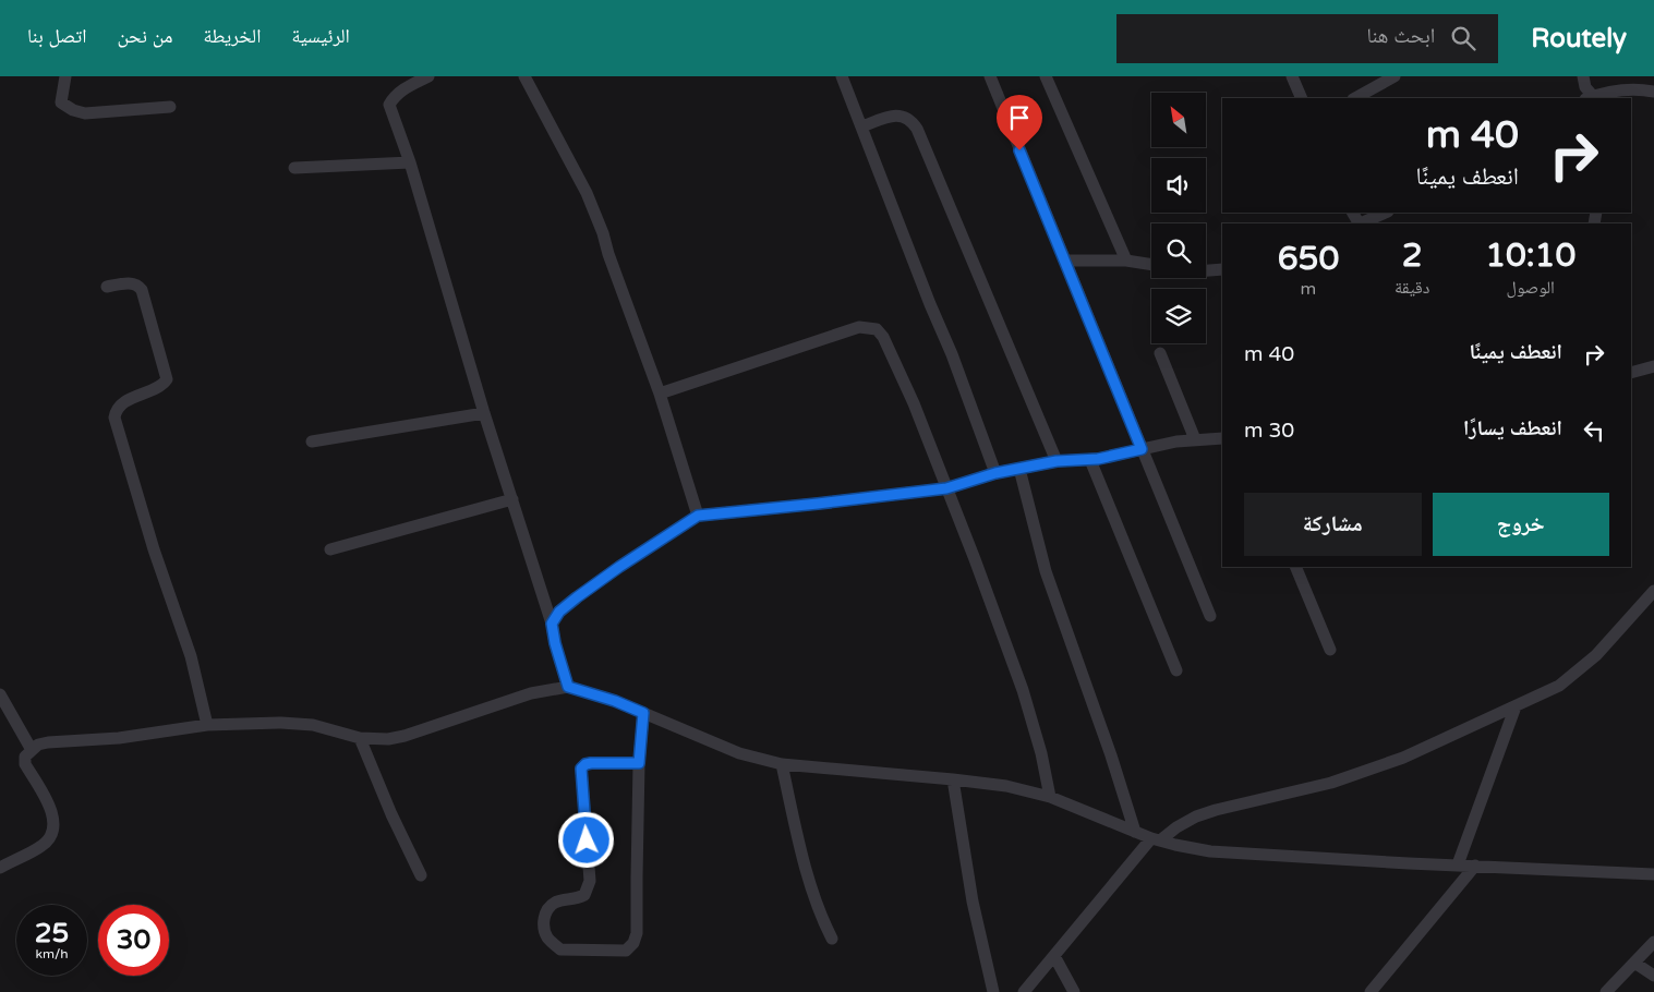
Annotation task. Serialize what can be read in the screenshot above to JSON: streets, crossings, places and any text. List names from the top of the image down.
{
  "north": "top left",
  "page": {
    "header": "Routely",
    "search": "ابحث هنا",
    "nav": [
      "الرئيسية",
      "الخريطة",
      "من نحن",
      "اتصل بنا"
    ],
    "turn": ["40 m", "انعطف يمينًا"],
    "eta": [
      "10:10",
      "الوصول",
      "2",
      "دقيقة",
      "650",
      "m"
    ],
    "list": [
      {
        "name": "انعطف يمينًا",
        "value": "40 m"
      },
      {
        "name": "انعطف يسارًا",
        "value": "30 m"
      }
    ],
    "buttons": ["خروج", "مشاركة"],
    "speed": "25 km/h",
    "limit": "30"
  }
}
